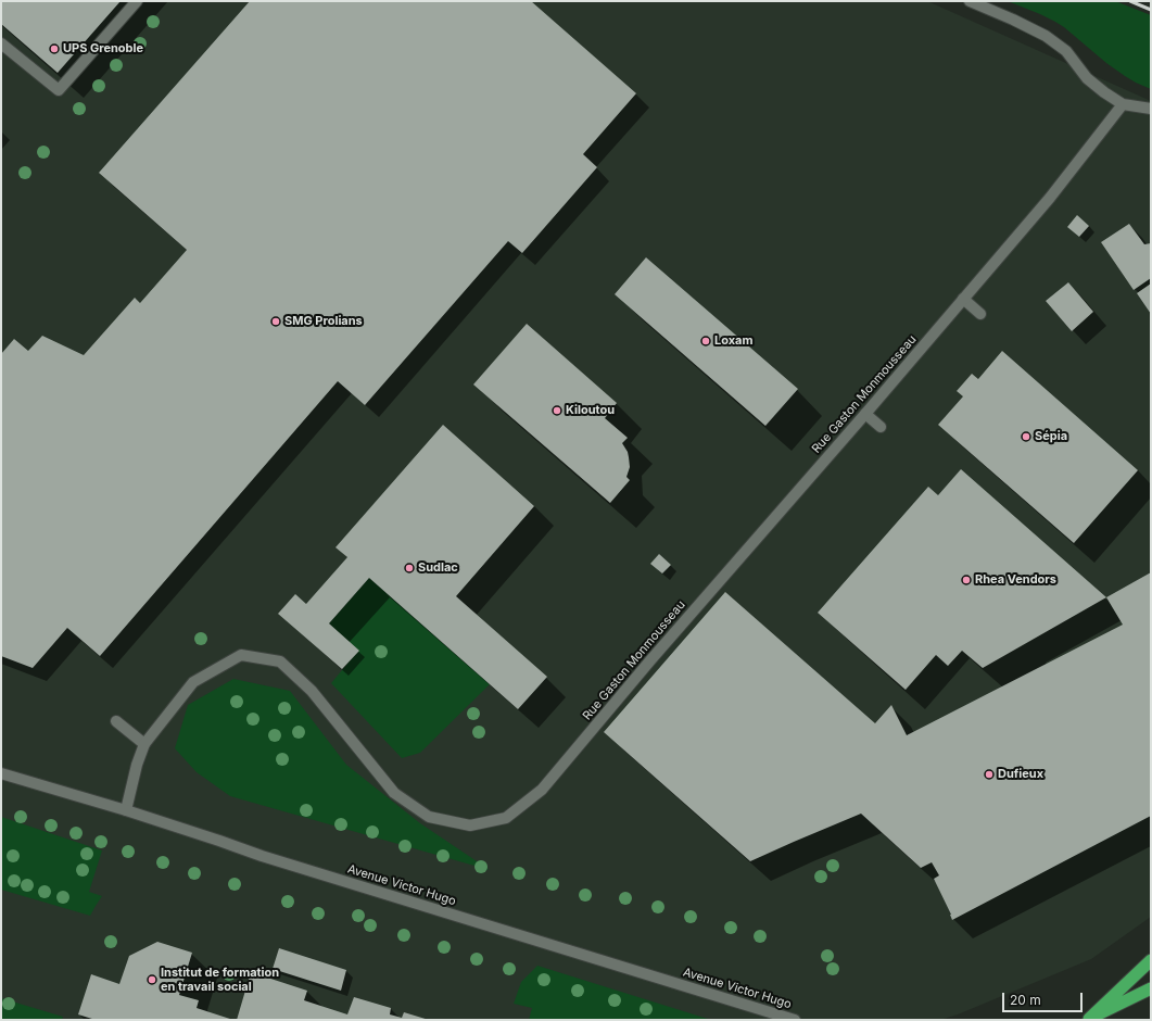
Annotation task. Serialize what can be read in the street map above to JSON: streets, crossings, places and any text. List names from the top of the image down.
{
  "streets": {
    "street": ["Rue Gaston Monmousseau", "Avenue Victor Hugo"]
  },
  "crossings": [
    ["Rue Gaston Monmousseau", "Avenue Victor Hugo"]
  ],
  "places": [
    "UPS Grenoble",
    "SMG Prolians",
    "Loxam",
    "Kiloutou",
    "Sépia",
    "Sudlac",
    "Rhea Vendors",
    "Dufieux",
    "Institut de formation en travail social"
  ],
  "scale_bar": "20 m"
}
